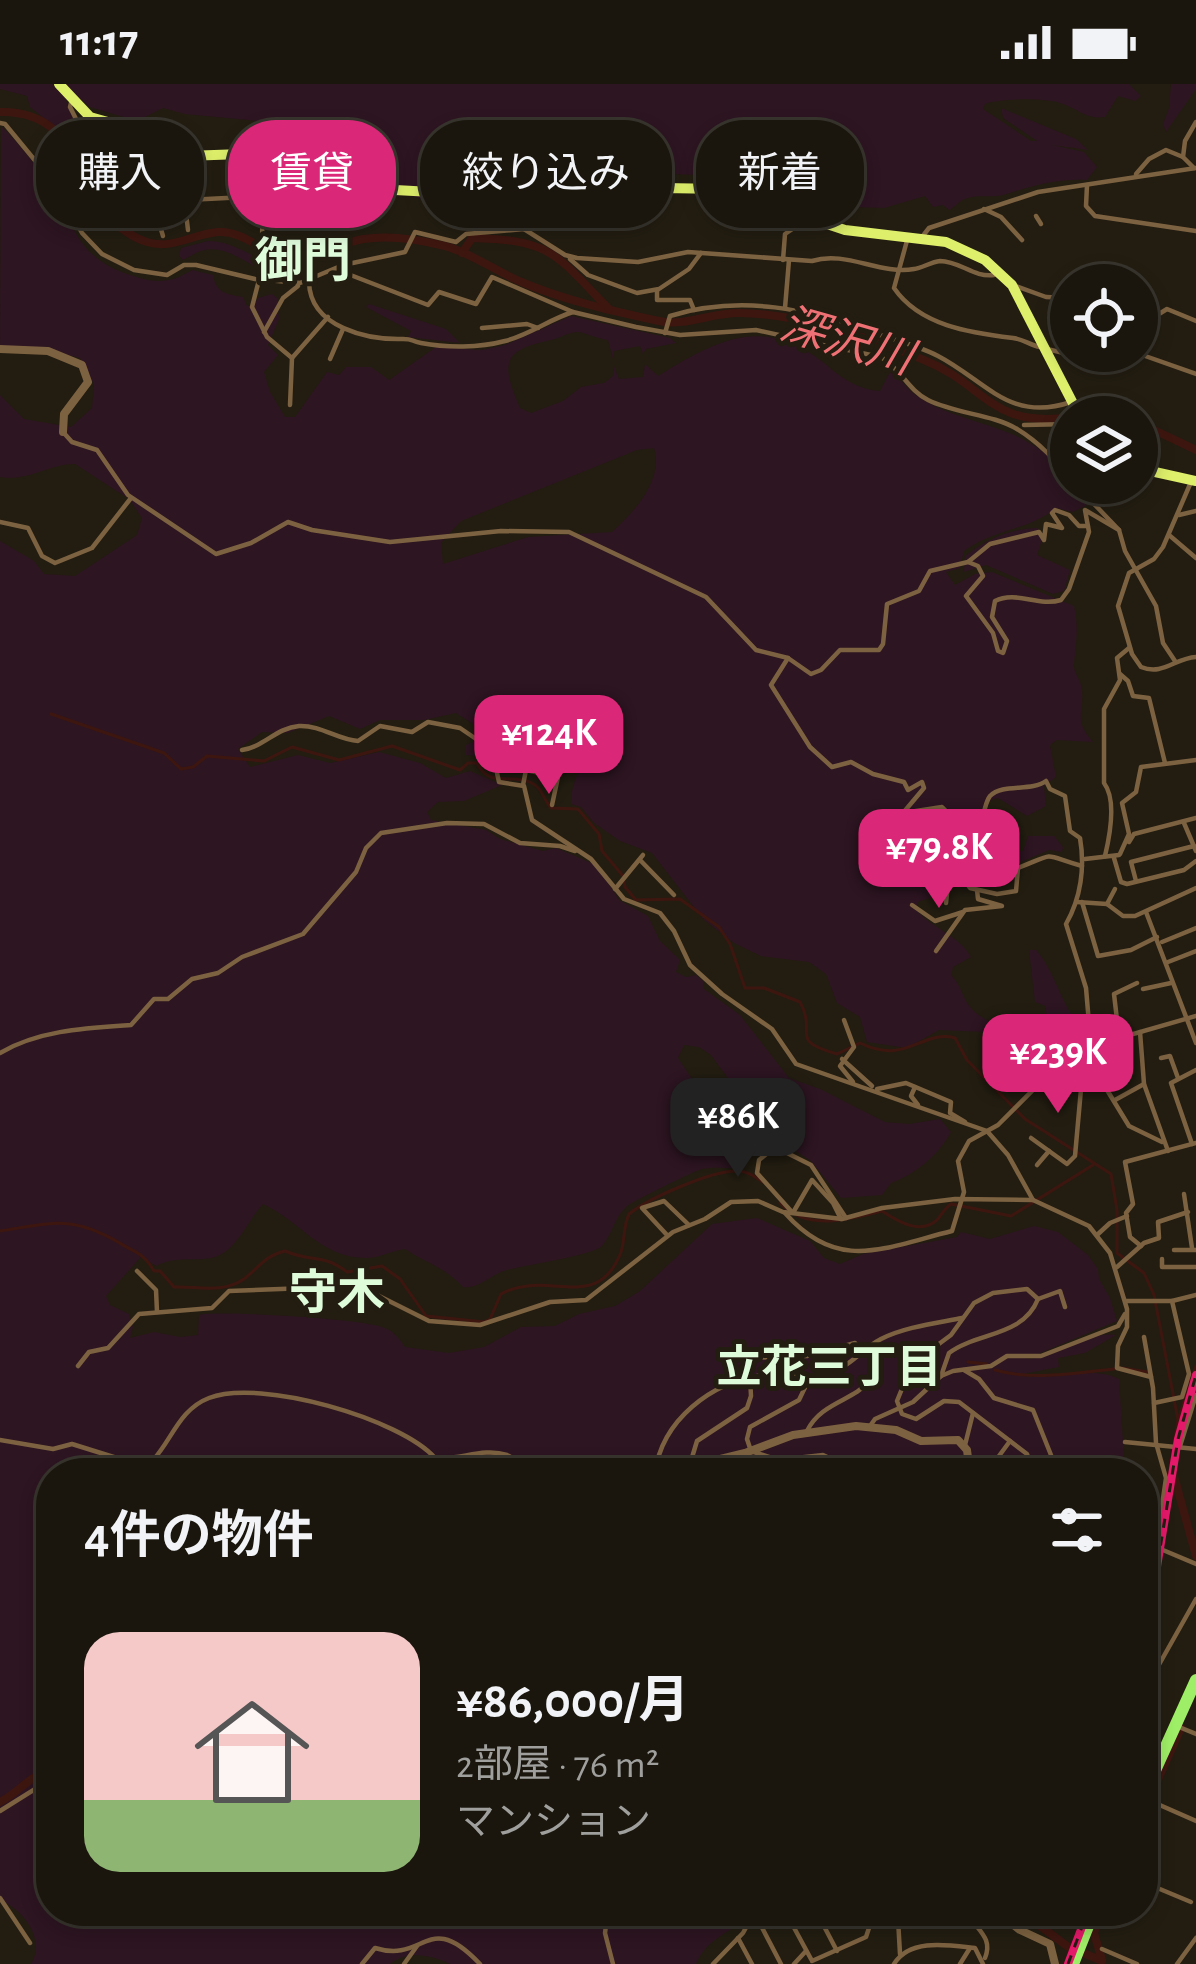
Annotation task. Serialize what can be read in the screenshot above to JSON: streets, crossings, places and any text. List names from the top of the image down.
{
  "districts": ["御門", "守木", "立花三丁目"],
  "water": ["深沢川"],
  "page": {
    "status": "11:17",
    "chip": [
      "購入",
      "賃貸",
      "絞り込み",
      "新着"
    ],
    "price": [
      "¥124K",
      "¥79.8K",
      "¥239K",
      "¥86K"
    ],
    "heading": "4件の物件",
    "list": [
      {
        "name": "¥86,000/月",
        "note": "2部屋 · 76 m² · マンション"
      }
    ]
  }
}
